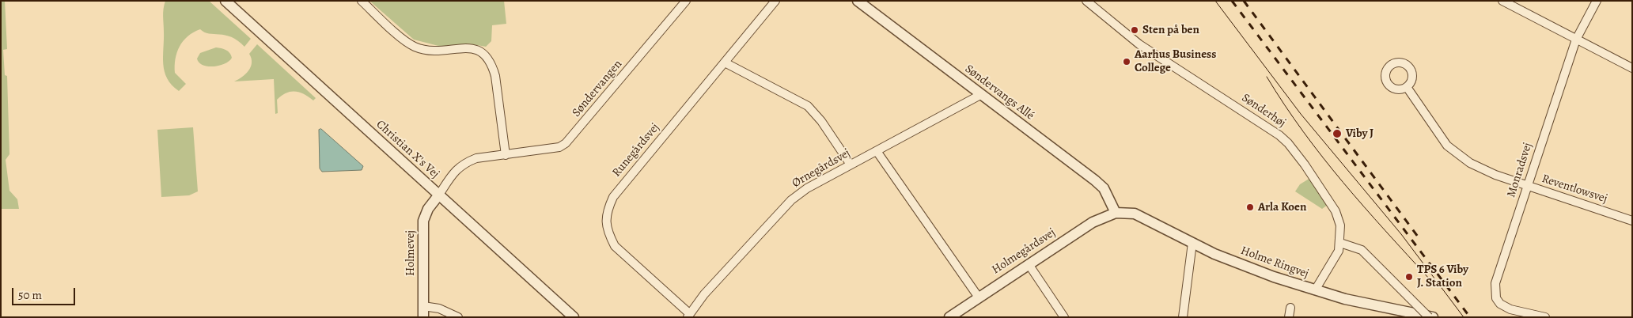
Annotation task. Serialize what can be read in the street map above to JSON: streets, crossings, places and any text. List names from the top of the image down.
{
  "streets": {
    "street": [
      "Søndervangen",
      "Søndervangs Allé",
      "Sønderhøj",
      "Christian X's Vej",
      "Runegårdsvej",
      "Ørnegårdsvej",
      "Monradsvej",
      "Reventlowsvej",
      "Holmegårdsvej",
      "Holmevej",
      "Holme Ringvej"
    ]
  },
  "crossings": [
    ["Søndervangen", "Christian X's Vej"],
    ["Søndervangen", "Holmevej"],
    ["Søndervangs Allé", "Ørnegårdsvej"],
    ["Søndervangs Allé", "Holmegårdsvej"],
    ["Søndervangs Allé", "Holme Ringvej"],
    ["Sønderhøj", "Holme Ringvej"],
    ["Christian X's Vej", "Holmevej"],
    ["Runegårdsvej", "Ørnegårdsvej"],
    ["Monradsvej", "Reventlowsvej"],
    ["Holmegårdsvej", "Holme Ringvej"]
  ],
  "places": [
    "Sten på ben",
    "Aarhus Business College",
    "Viby J",
    "Arla Koen",
    "TPS 6 Viby J. Station"
  ],
  "scale_bar": "50 m"
}
